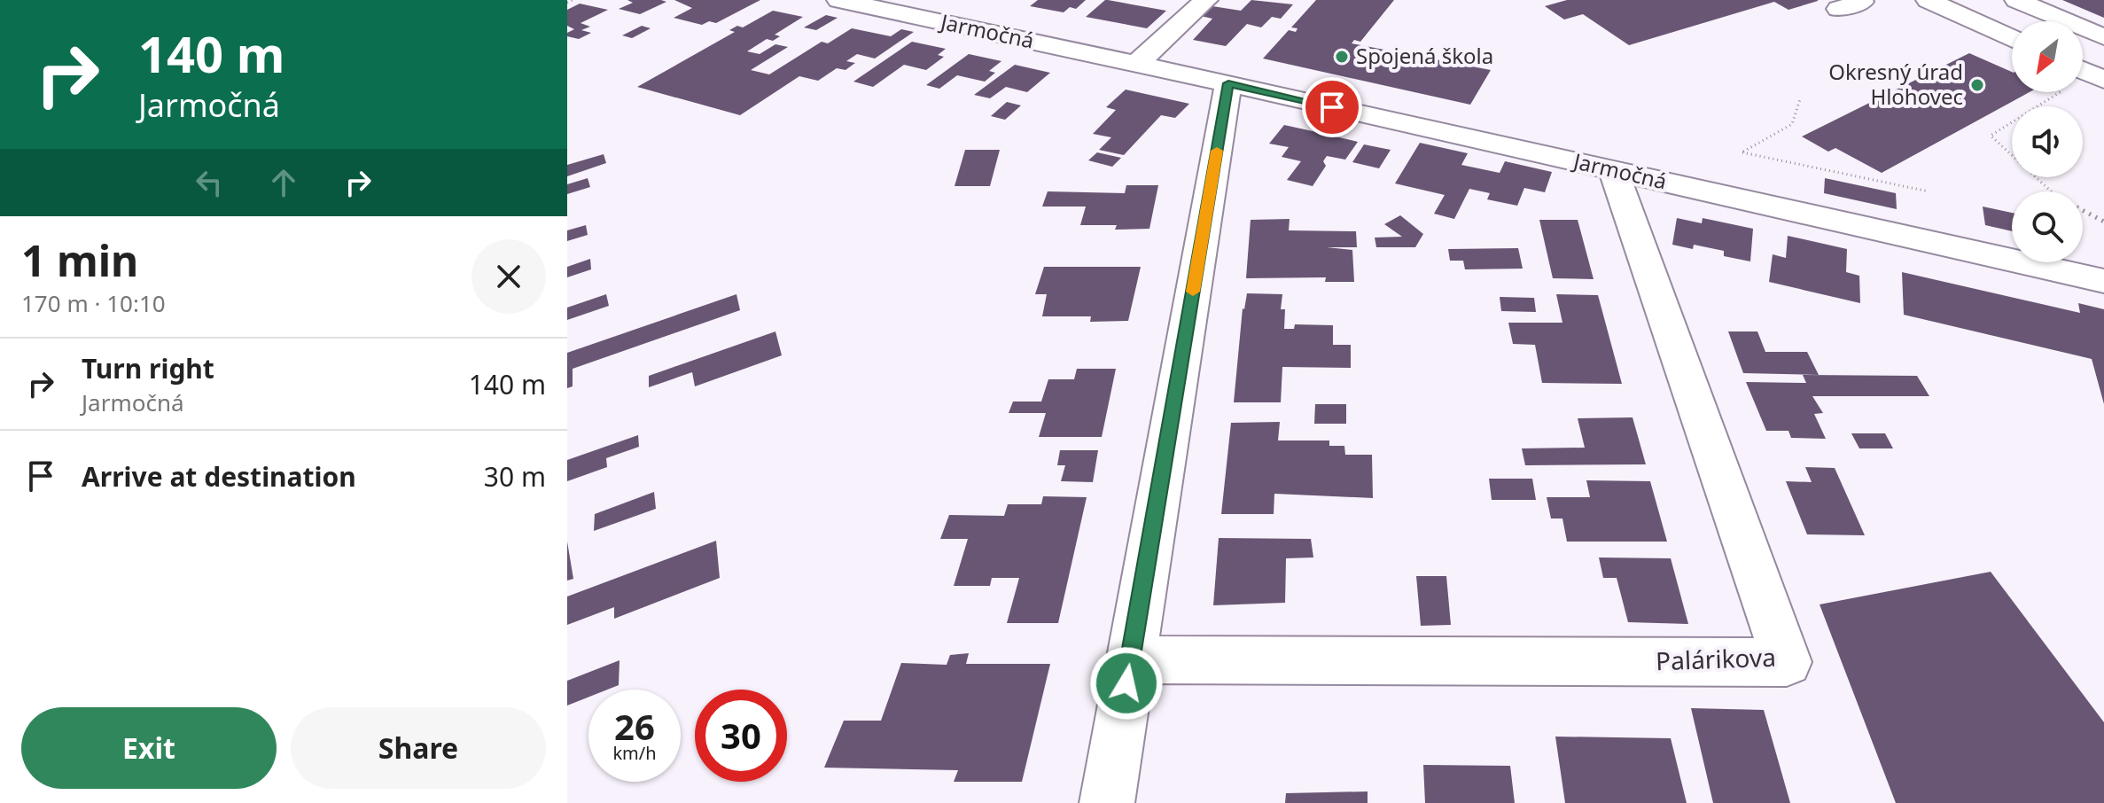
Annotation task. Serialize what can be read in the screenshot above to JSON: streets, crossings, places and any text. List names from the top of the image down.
{
  "streets": {
    "street": ["Jarmočná", "Palárikova"]
  },
  "crossings": [
    ["Jarmočná", "Palárikova"]
  ],
  "places": ["Spojená škola", "Okresný úrad Hlohovec"],
  "north": "bottom left",
  "page": {
    "turn": ["140 m", "Jarmočná"],
    "heading": ["1 min", "170 m · 10:10"],
    "list": [
      {
        "name": "Turn right",
        "note": "Jarmočná",
        "value": "140 m"
      },
      {
        "name": "Arrive at destination",
        "value": "30 m"
      }
    ],
    "speed": "26 km/h",
    "limit": "30",
    "buttons": ["Exit", "Share"]
  }
}
